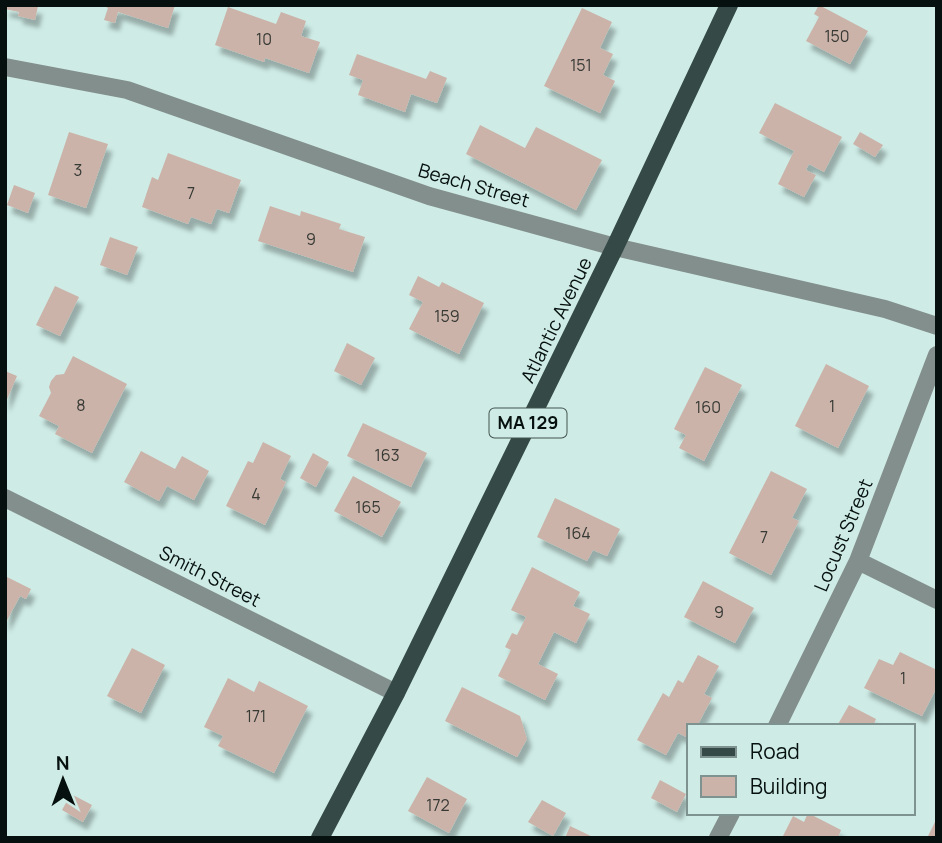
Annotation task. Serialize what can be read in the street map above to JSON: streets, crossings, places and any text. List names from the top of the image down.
{
  "streets": {
    "main road": ["Atlantic Avenue", "MA 129"],
    "street": ["Beach Street", "Locust Street", "Smith Street"]
  },
  "crossings": [
    ["Beach Street", "Atlantic Avenue"],
    ["Atlantic Avenue", "Smith Street"]
  ],
  "house_numbers": [
    "150",
    "10",
    "151",
    "3",
    "7",
    "9",
    "159",
    "8",
    "1",
    "160",
    "163",
    "4",
    "165",
    "164",
    "7",
    "9",
    "1",
    "171",
    "172"
  ],
  "legend": ["Road", "Building"],
  "north": "top"
}
